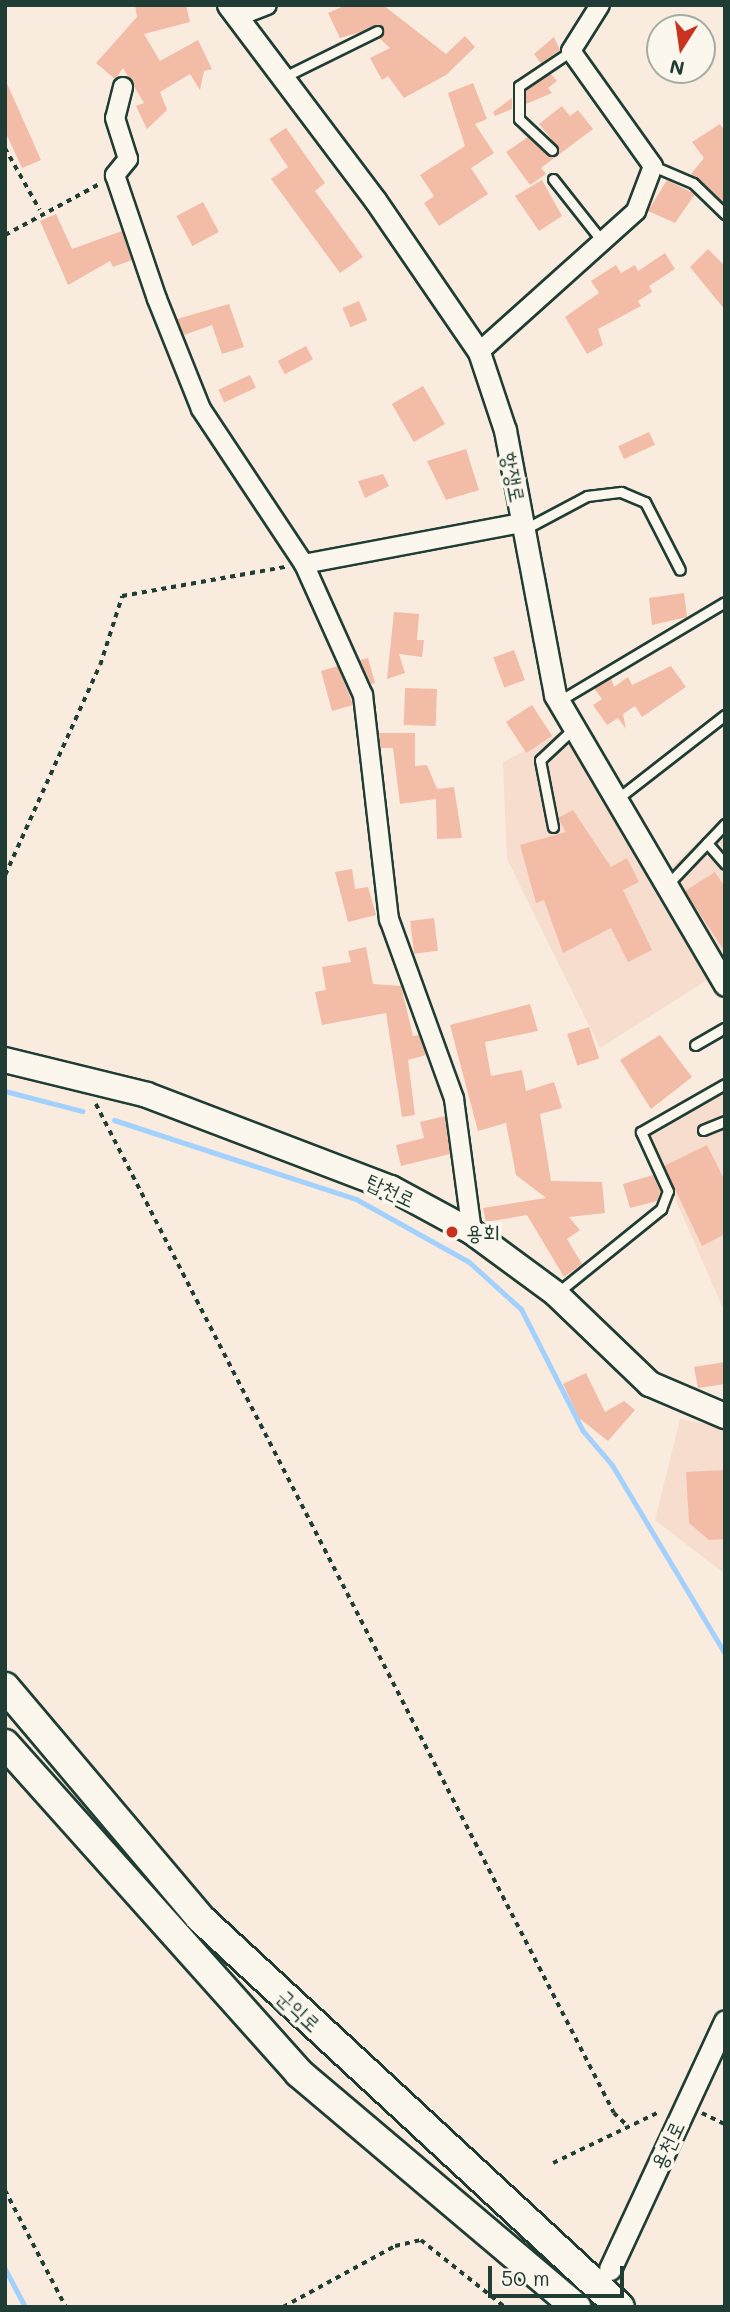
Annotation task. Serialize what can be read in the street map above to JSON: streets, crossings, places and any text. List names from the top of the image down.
{
  "streets": {
    "highway": ["군익로"],
    "main road": ["탑천로"],
    "street": ["항쟁로", "용천로"]
  },
  "places": ["용회"],
  "scale_bar": "50 m",
  "north": "bottom"
}
